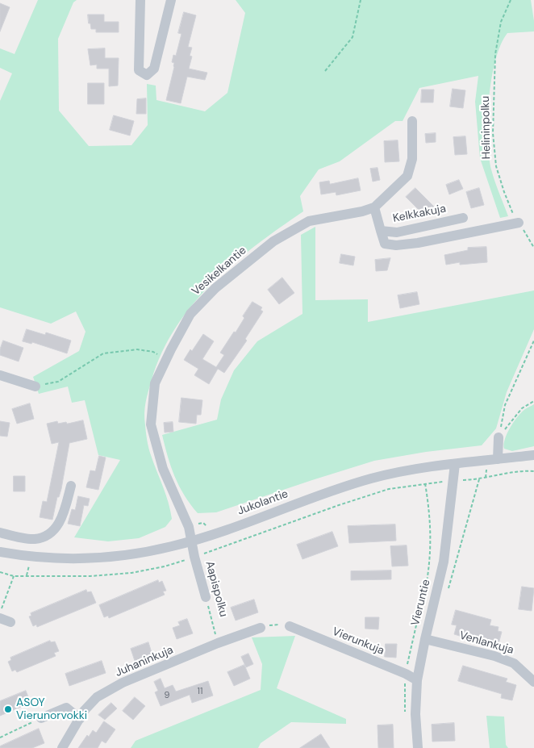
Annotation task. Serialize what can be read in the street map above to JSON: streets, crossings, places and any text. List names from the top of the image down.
{
  "streets": {
    "street": [
      "Kelkkakuja",
      "Vesikelkantie",
      "Jukolantie",
      "Aapispolku",
      "Vieruntie",
      "Vierunkuja",
      "Venlankuja",
      "Juhaninkuja"
    ],
    "path": ["Helininpolku"]
  },
  "crossings": [
    ["Kelkkakuja", "Vesikelkantie"],
    ["Vesikelkantie", "Jukolantie"],
    ["Vesikelkantie", "Aapispolku"],
    ["Jukolantie", "Aapispolku"],
    ["Jukolantie", "Vieruntie"],
    ["Aapispolku", "Juhaninkuja"],
    ["Vieruntie", "Vierunkuja"],
    ["Vieruntie", "Venlankuja"]
  ],
  "places": ["ASOY Vierunorvokki"],
  "house_numbers": ["11", "9"]
}
